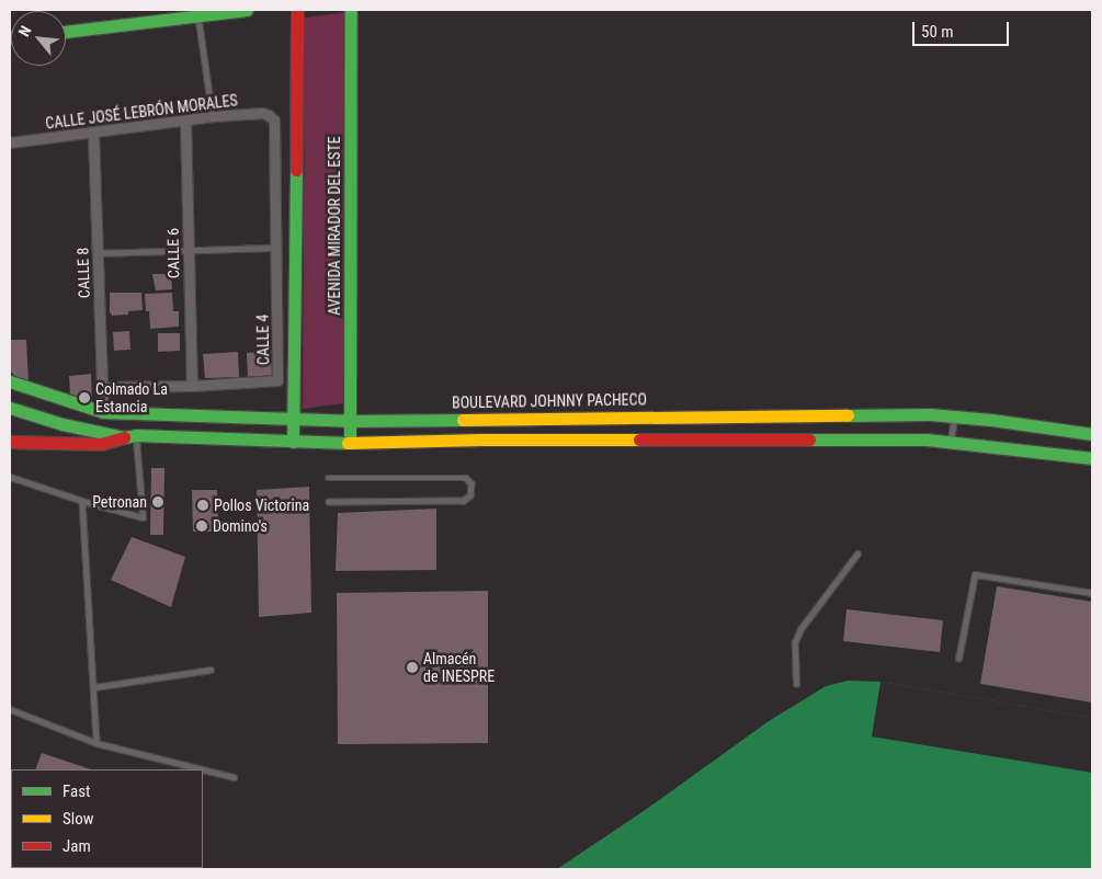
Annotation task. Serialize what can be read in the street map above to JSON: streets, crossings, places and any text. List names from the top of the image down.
{
  "streets": {
    "main road": ["AVENIDA MIRADOR DEL ESTE", "BOULEVARD JOHNNY PACHECO"],
    "street": [
      "CALLE JOSÉ LEBRÓN MORALES",
      "CALLE 6",
      "CALLE 8",
      "CALLE 4"
    ]
  },
  "crossings": [
    ["CALLE JOSÉ LEBRÓN MORALES", "CALLE 6"],
    ["CALLE JOSÉ LEBRÓN MORALES", "CALLE 8"],
    ["CALLE JOSÉ LEBRÓN MORALES", "CALLE 4"],
    ["AVENIDA MIRADOR DEL ESTE", "BOULEVARD JOHNNY PACHECO"],
    ["CALLE 6", "CALLE 4"],
    ["CALLE 8", "CALLE 4"],
    ["CALLE 8", "BOULEVARD JOHNNY PACHECO"]
  ],
  "places": [
    "Colmado La Estancia",
    "Petronan",
    "Pollos Victorina",
    "Domino's",
    "Almacén de INESPRE"
  ],
  "legend": ["Fast", "Slow", "Jam"],
  "scale_bar": "50 m",
  "north": "top left"
}
